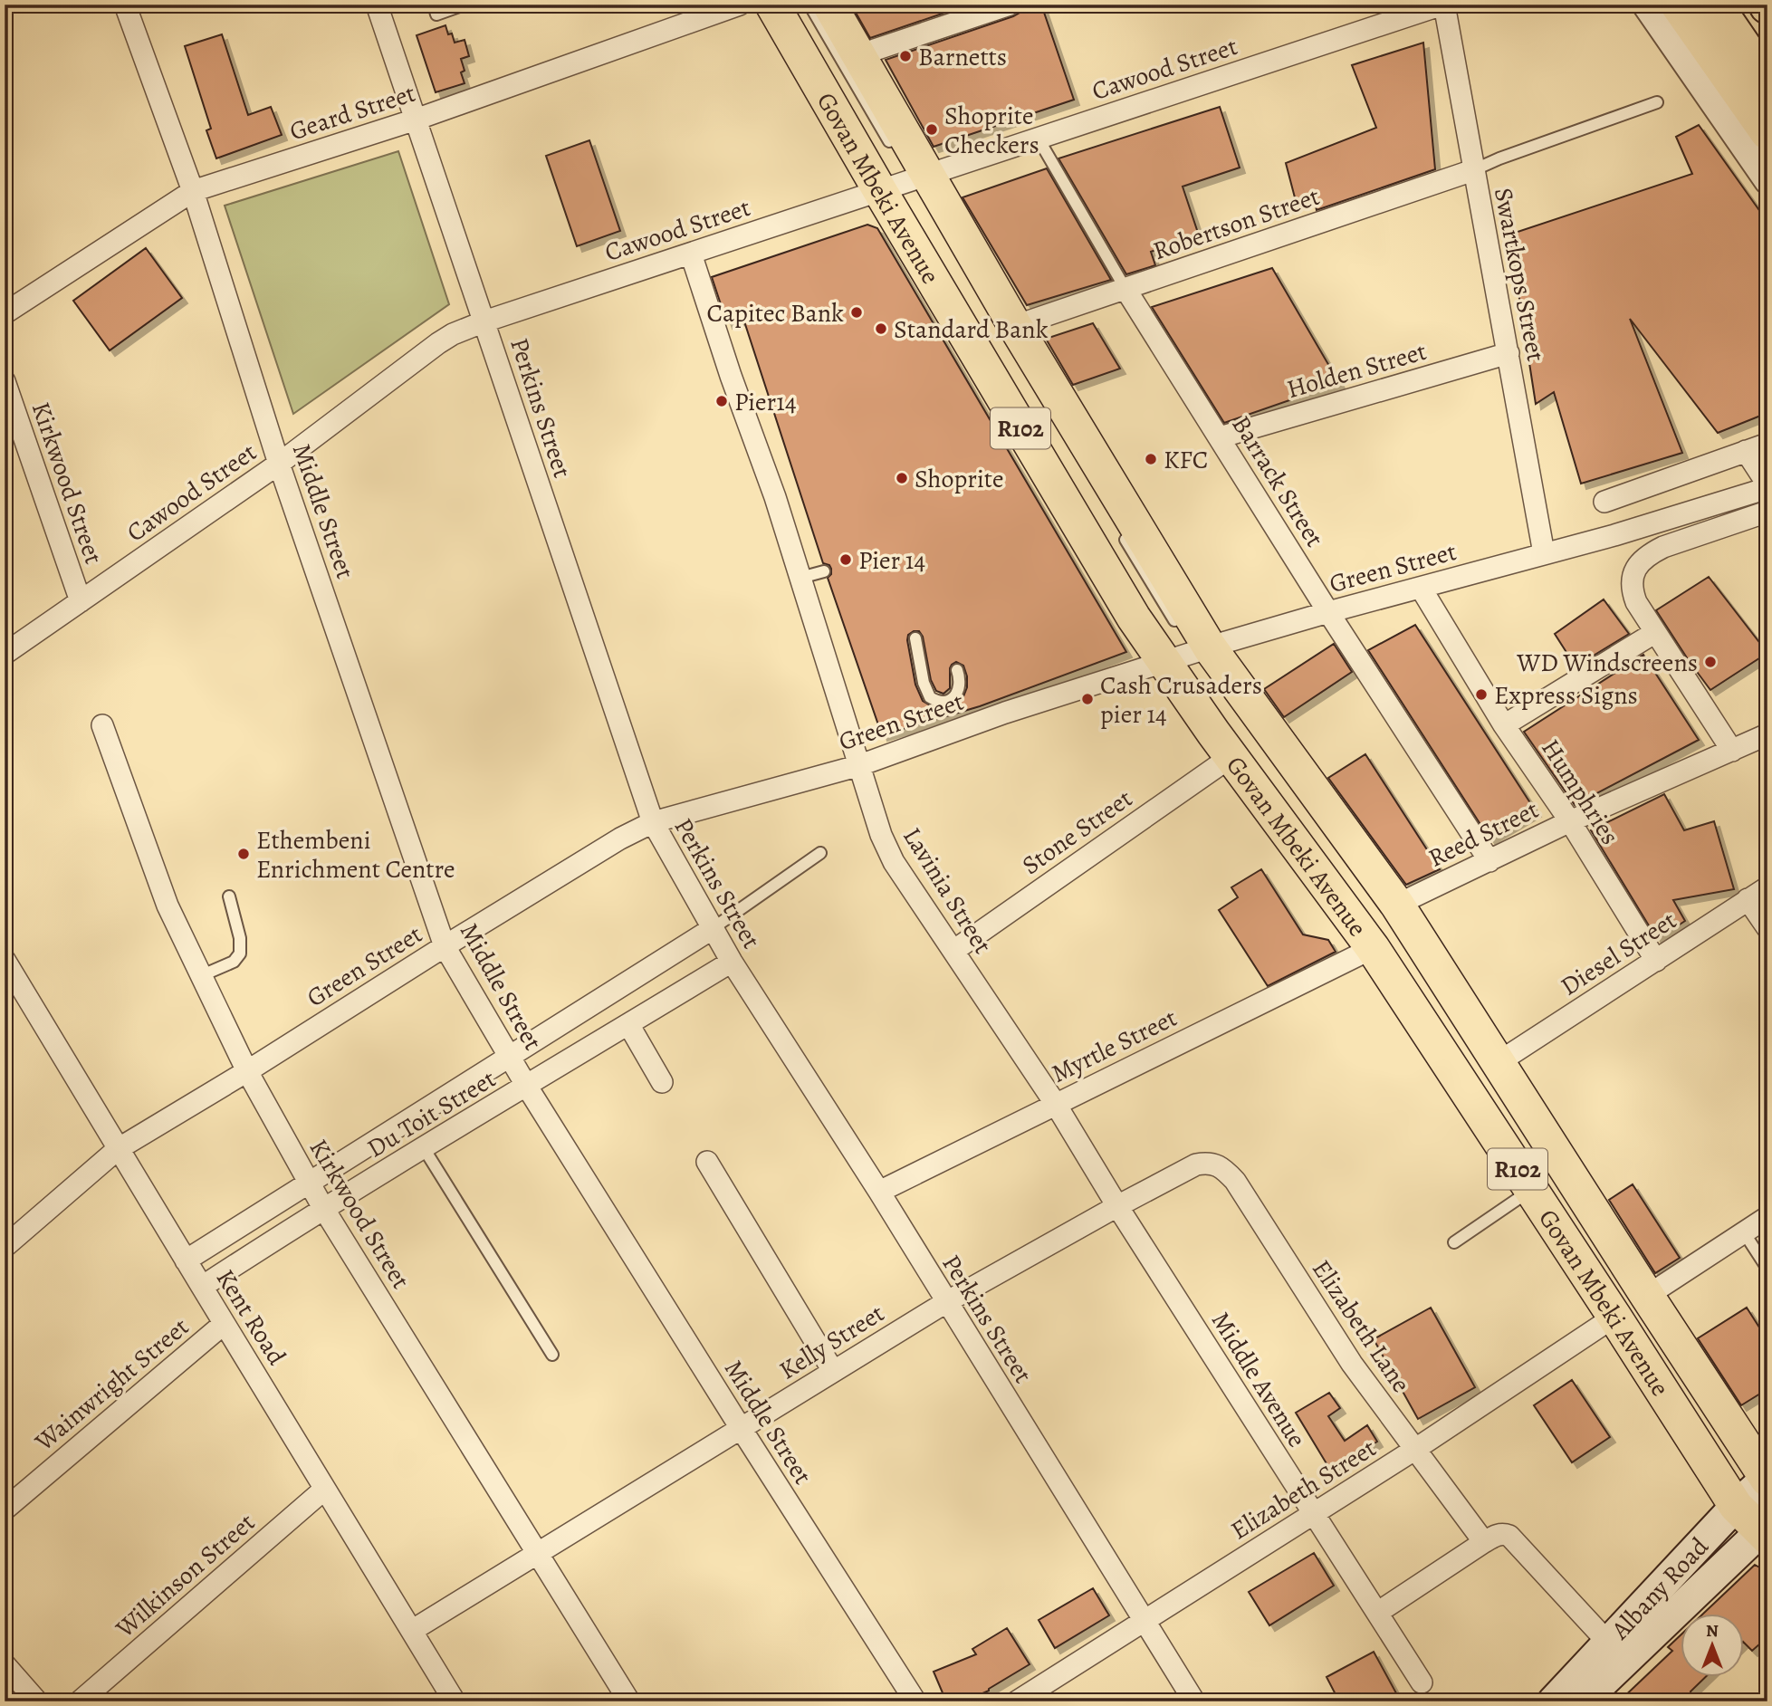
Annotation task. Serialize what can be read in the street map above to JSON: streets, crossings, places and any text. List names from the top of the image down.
{
  "streets": {
    "main road": ["Govan Mbeki Avenue", "R102", "Albany Road"],
    "street": [
      "Cawood Street",
      "Geard Street",
      "Robertson Street",
      "Swartkops Street",
      "Holden Street",
      "Perkins Street",
      "Barrack Street",
      "Kirkwood Street",
      "Middle Street",
      "Green Street",
      "Humphries",
      "Stone Street",
      "Reed Street",
      "Lavinia Street",
      "Diesel Street",
      "Myrtle Street",
      "Du Toit Street",
      "Kent Road",
      "Elizabeth Lane",
      "Kelly Street",
      "Middle Avenue",
      "Wainwright Street",
      "Elizabeth Street",
      "Wilkinson Street"
    ]
  },
  "crossings": [
    ["Cawood Street", "Govan Mbeki Avenue"],
    ["Cawood Street", "Swartkops Street"],
    ["Cawood Street", "Perkins Street"],
    ["Cawood Street", "Kirkwood Street"],
    ["Cawood Street", "Middle Street"],
    ["Cawood Street", "Lavinia Street"],
    ["Geard Street", "Perkins Street"],
    ["Geard Street", "Middle Street"],
    ["Govan Mbeki Avenue", "Robertson Street"],
    ["Govan Mbeki Avenue", "Green Street"],
    ["Govan Mbeki Avenue", "Stone Street"],
    ["Govan Mbeki Avenue", "Reed Street"],
    ["Govan Mbeki Avenue", "Diesel Street"],
    ["Govan Mbeki Avenue", "Myrtle Street"],
    ["Govan Mbeki Avenue", "Elizabeth Street"],
    ["Govan Mbeki Avenue", "Albany Road"],
    ["Robertson Street", "Swartkops Street"],
    ["Robertson Street", "Barrack Street"],
    ["Swartkops Street", "Holden Street"],
    ["Swartkops Street", "Green Street"],
    ["Holden Street", "Barrack Street"],
    ["Perkins Street", "Green Street"],
    ["Perkins Street", "Myrtle Street"],
    ["Perkins Street", "Du Toit Street"],
    ["Perkins Street", "Kelly Street"],
    ["Perkins Street", "Elizabeth Street"],
    ["Barrack Street", "Green Street"],
    ["Barrack Street", "Reed Street"],
    ["Kirkwood Street", "Green Street"],
    ["Kirkwood Street", "Du Toit Street"],
    ["Kirkwood Street", "Kelly Street"],
    ["Middle Street", "Green Street"],
    ["Middle Street", "Du Toit Street"],
    ["Middle Street", "Kelly Street"],
    ["Green Street", "Humphries"],
    ["Green Street", "Lavinia Street"],
    ["Green Street", "Kent Road"],
    ["Humphries", "Reed Street"],
    ["Humphries", "Diesel Street"],
    ["Stone Street", "Lavinia Street"],
    ["Lavinia Street", "Myrtle Street"],
    ["Lavinia Street", "Middle Avenue"],
    ["Myrtle Street", "Middle Avenue"],
    ["Du Toit Street", "Kent Road"],
    ["Kent Road", "Kelly Street"],
    ["Kent Road", "Wainwright Street"],
    ["Kent Road", "Wilkinson Street"],
    ["Elizabeth Lane", "Kelly Street"],
    ["Elizabeth Lane", "Elizabeth Street"],
    ["Kelly Street", "Middle Avenue"],
    ["Middle Avenue", "Elizabeth Street"]
  ],
  "places": [
    "Barnetts",
    "Shoprite Checkers",
    "Capitec Bank",
    "Standard Bank",
    "Pier14",
    "KFC",
    "Shoprite",
    "Pier 14",
    "WD Windscreens",
    "Express Signs",
    "Cash Crusaders pier 14",
    "Ethembeni Enrichment Centre"
  ],
  "north": "top"
}
